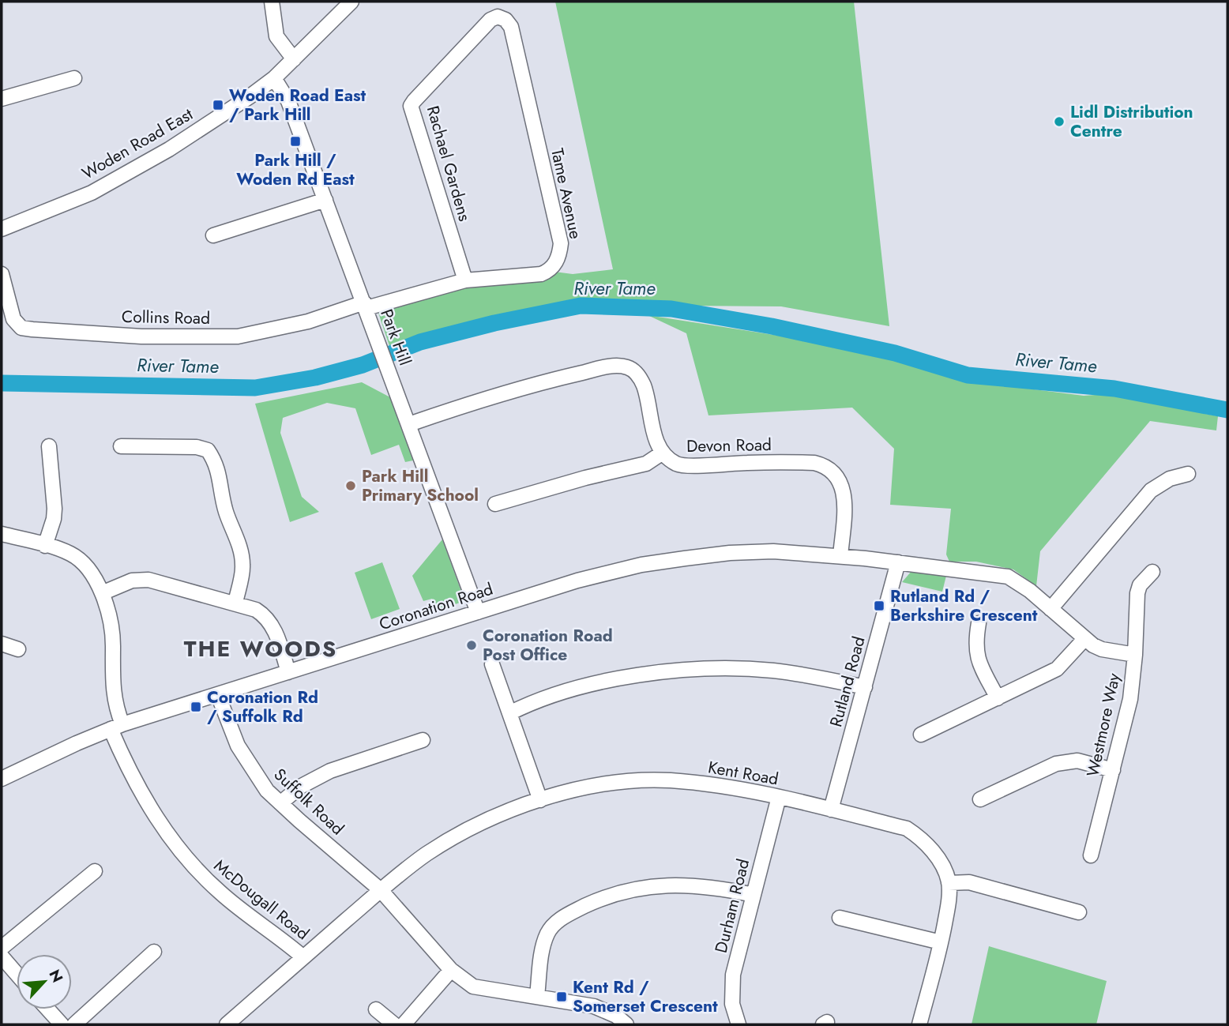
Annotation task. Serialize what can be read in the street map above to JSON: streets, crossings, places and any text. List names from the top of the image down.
{
  "streets": {
    "street": [
      "Woden Road East",
      "Rachael Gardens",
      "Tame Avenue",
      "Collins Road",
      "Park Hill",
      "Devon Road",
      "Coronation Road",
      "Rutland Road",
      "Westmore Way",
      "Kent Road",
      "Suffolk Road",
      "McDougall Road",
      "Durham Road"
    ]
  },
  "crossings": [
    ["Woden Road East", "Park Hill"],
    ["Rachael Gardens", "Tame Avenue"],
    ["Tame Avenue", "Collins Road"],
    ["Tame Avenue", "Park Hill"],
    ["Collins Road", "Park Hill"],
    ["Park Hill", "Devon Road"],
    ["Park Hill", "Coronation Road"],
    ["Devon Road", "Coronation Road"],
    ["Coronation Road", "Rutland Road"],
    ["Coronation Road", "Westmore Way"],
    ["Coronation Road", "Suffolk Road"],
    ["Coronation Road", "McDougall Road"],
    ["Rutland Road", "Kent Road"],
    ["Kent Road", "Suffolk Road"],
    ["Kent Road", "McDougall Road"],
    ["Kent Road", "Durham Road"]
  ],
  "districts": ["THE WOODS"],
  "water": ["River Tame"],
  "places": {
    "transit": [
      "Woden Road East / Park Hill",
      "Park Hill / Woden Rd East",
      "Rutland Rd / Berkshire Crescent",
      "Coronation Rd / Suffolk Rd",
      "Kent Rd / Somerset Crescent"
    ],
    "other": ["Lidl Distribution Centre", "Park Hill Primary School", "Coronation Road Post Office"]
  },
  "north": "top right"
}
